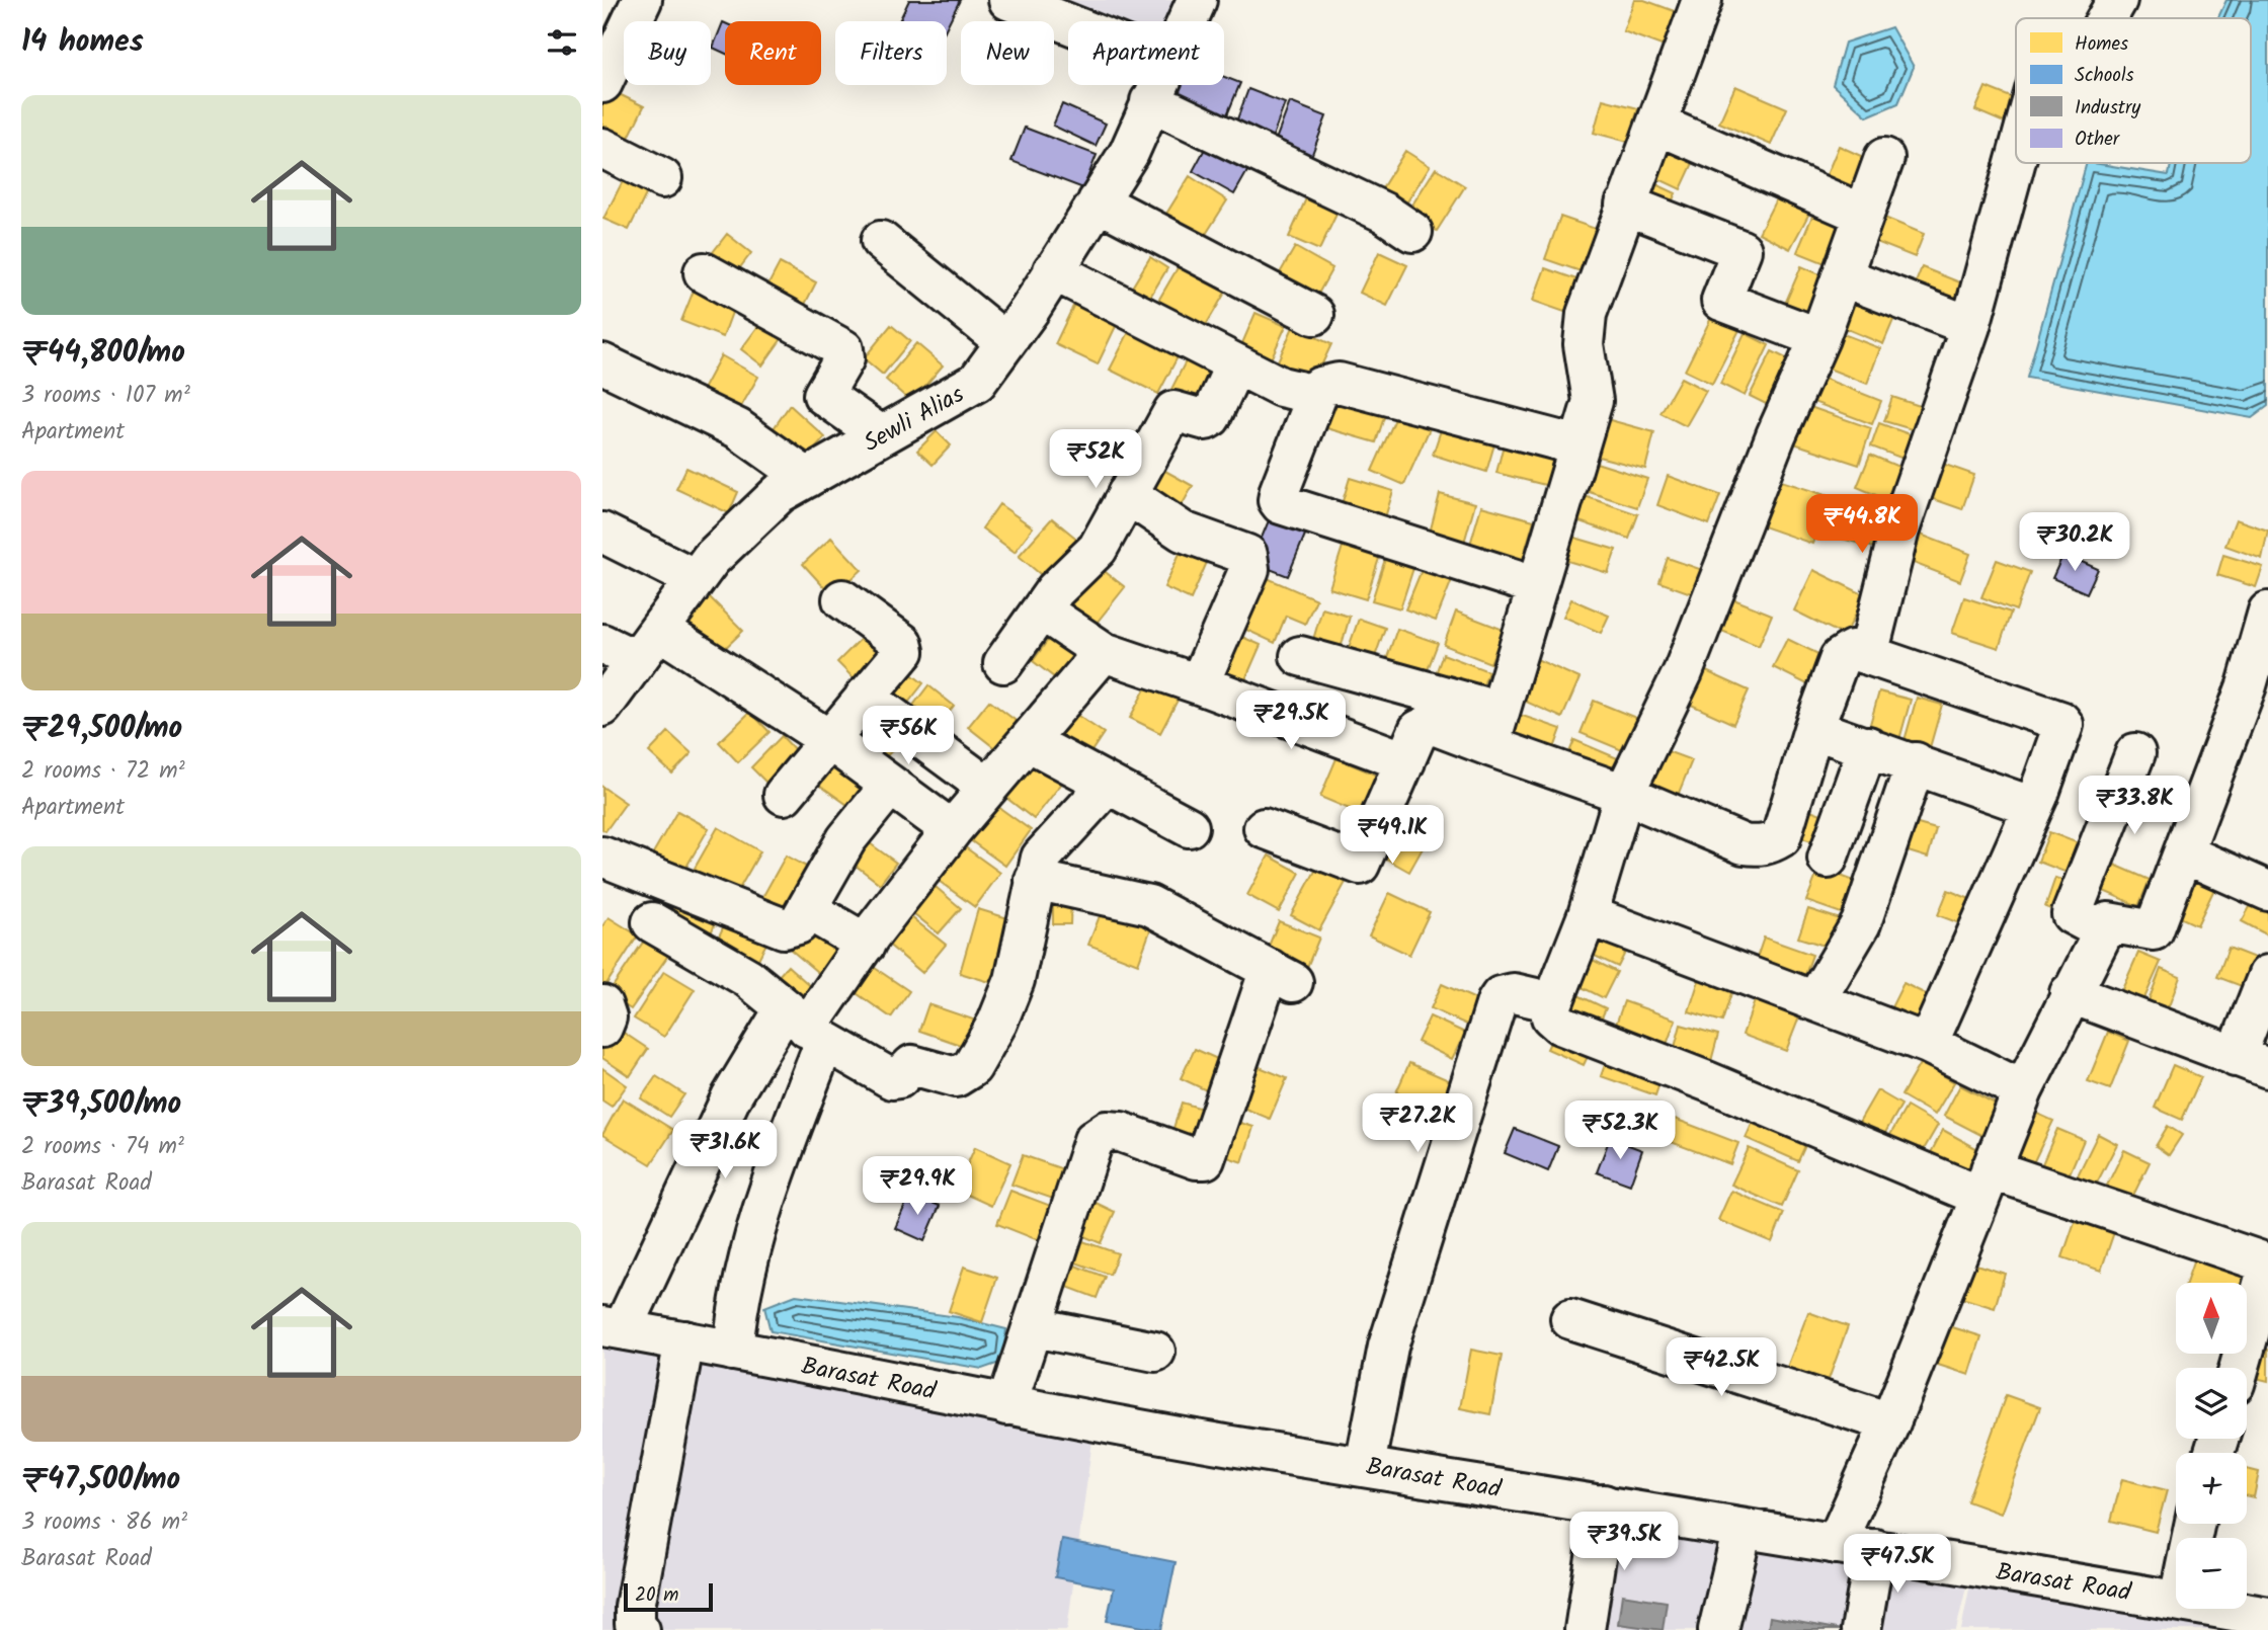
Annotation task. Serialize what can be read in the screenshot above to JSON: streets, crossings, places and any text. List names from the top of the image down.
{
  "streets": {
    "street": ["Sewli Alias", "Barasat Road"]
  },
  "legend": [
    "Homes",
    "Schools",
    "Industry",
    "Other"
  ],
  "scale_bar": "20 m",
  "north": "top",
  "page": {
    "heading": "14 homes",
    "chip": [
      "Buy",
      "Rent",
      "Filters",
      "New",
      "Apartment"
    ],
    "list": [
      {
        "name": "₹44,800/mo",
        "note": "3 rooms · 107 m² · Apartment"
      },
      {
        "name": "₹29,500/mo",
        "note": "2 rooms · 72 m² · Apartment"
      },
      {
        "name": "₹39,500/mo",
        "note": "2 rooms · 74 m² · Barasat Road"
      },
      {
        "name": "₹47,500/mo",
        "note": "3 rooms · 86 m² · Barasat Road"
      }
    ],
    "price": [
      "₹52K",
      "₹44.8K",
      "₹30.2K",
      "₹29.5K",
      "₹56K",
      "₹33.8K",
      "₹49.1K",
      "₹27.2K",
      "₹52.3K",
      "₹31.6K",
      "₹29.9K",
      "₹42.5K",
      "₹39.5K",
      "₹47.5K"
    ],
    "map_buttons": ["+", "−"],
    "scale": "20 m"
  }
}
